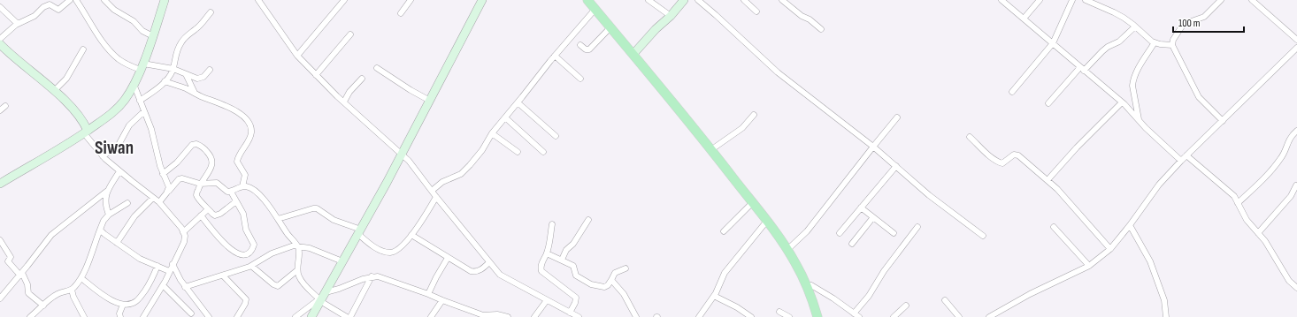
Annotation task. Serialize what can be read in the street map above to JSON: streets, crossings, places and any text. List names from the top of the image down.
{
  "districts": ["Siwan"],
  "scale_bar": "100 m"
}
